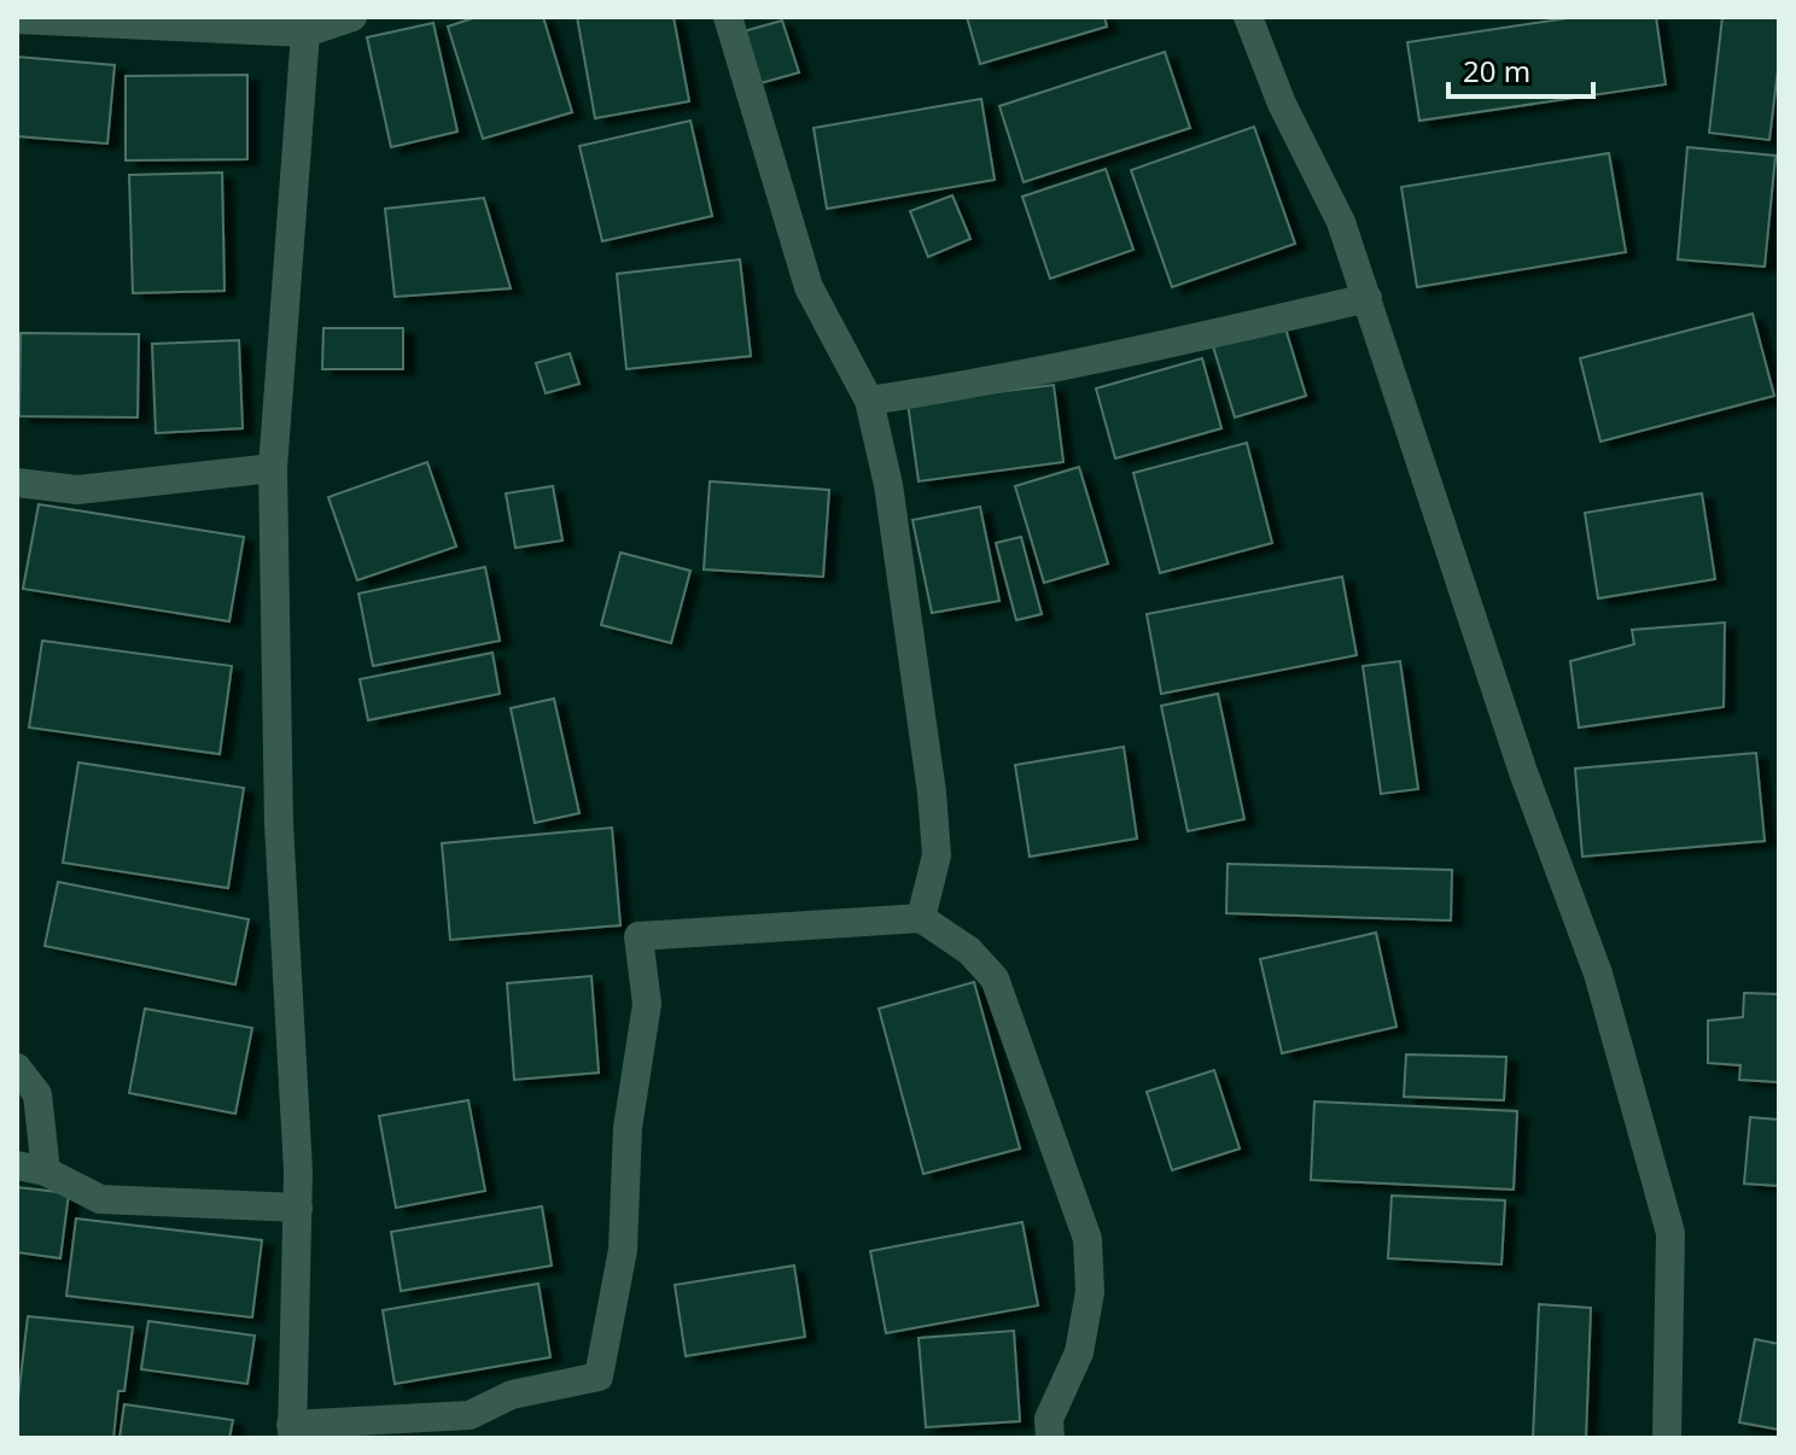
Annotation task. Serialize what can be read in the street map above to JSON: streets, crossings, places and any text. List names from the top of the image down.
{
  "scale_bar": "20 m"
}
